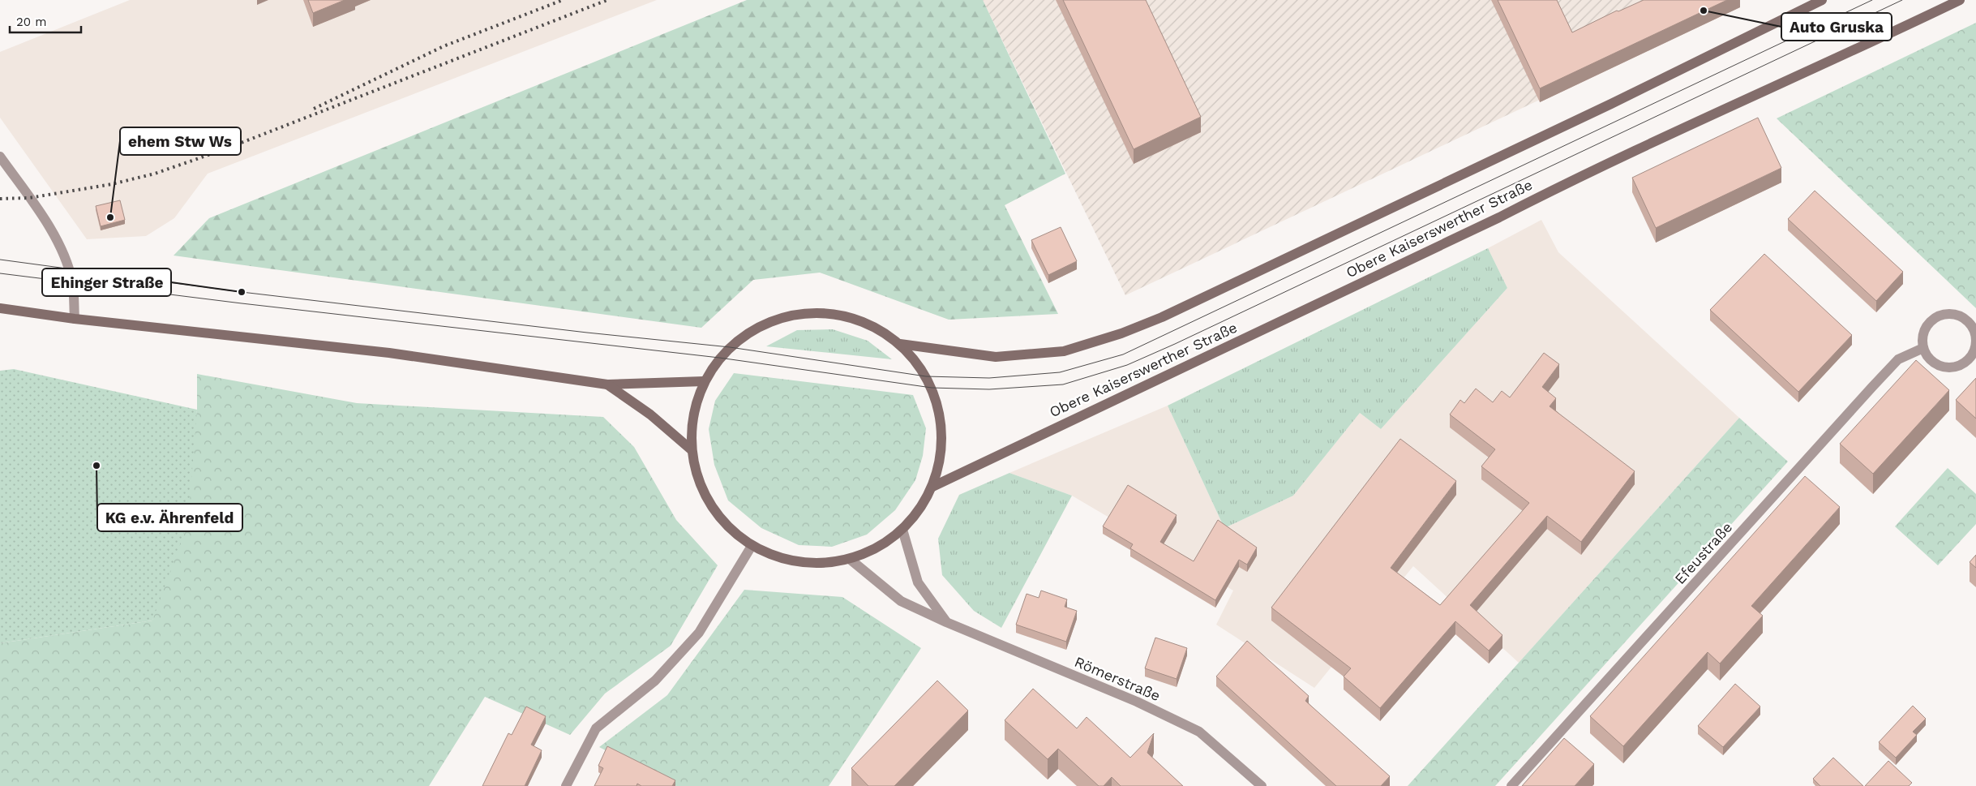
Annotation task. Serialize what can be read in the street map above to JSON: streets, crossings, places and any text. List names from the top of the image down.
{
  "streets": {
    "street": ["Obere Kaiserswerther Straße", "Efeustraße", "Römerstraße"]
  },
  "places": [
    "Auto Gruska",
    "ehem Stw Ws",
    "Ehinger Straße",
    "KG e.v. Ährenfeld"
  ],
  "scale_bar": "20 m"
}
